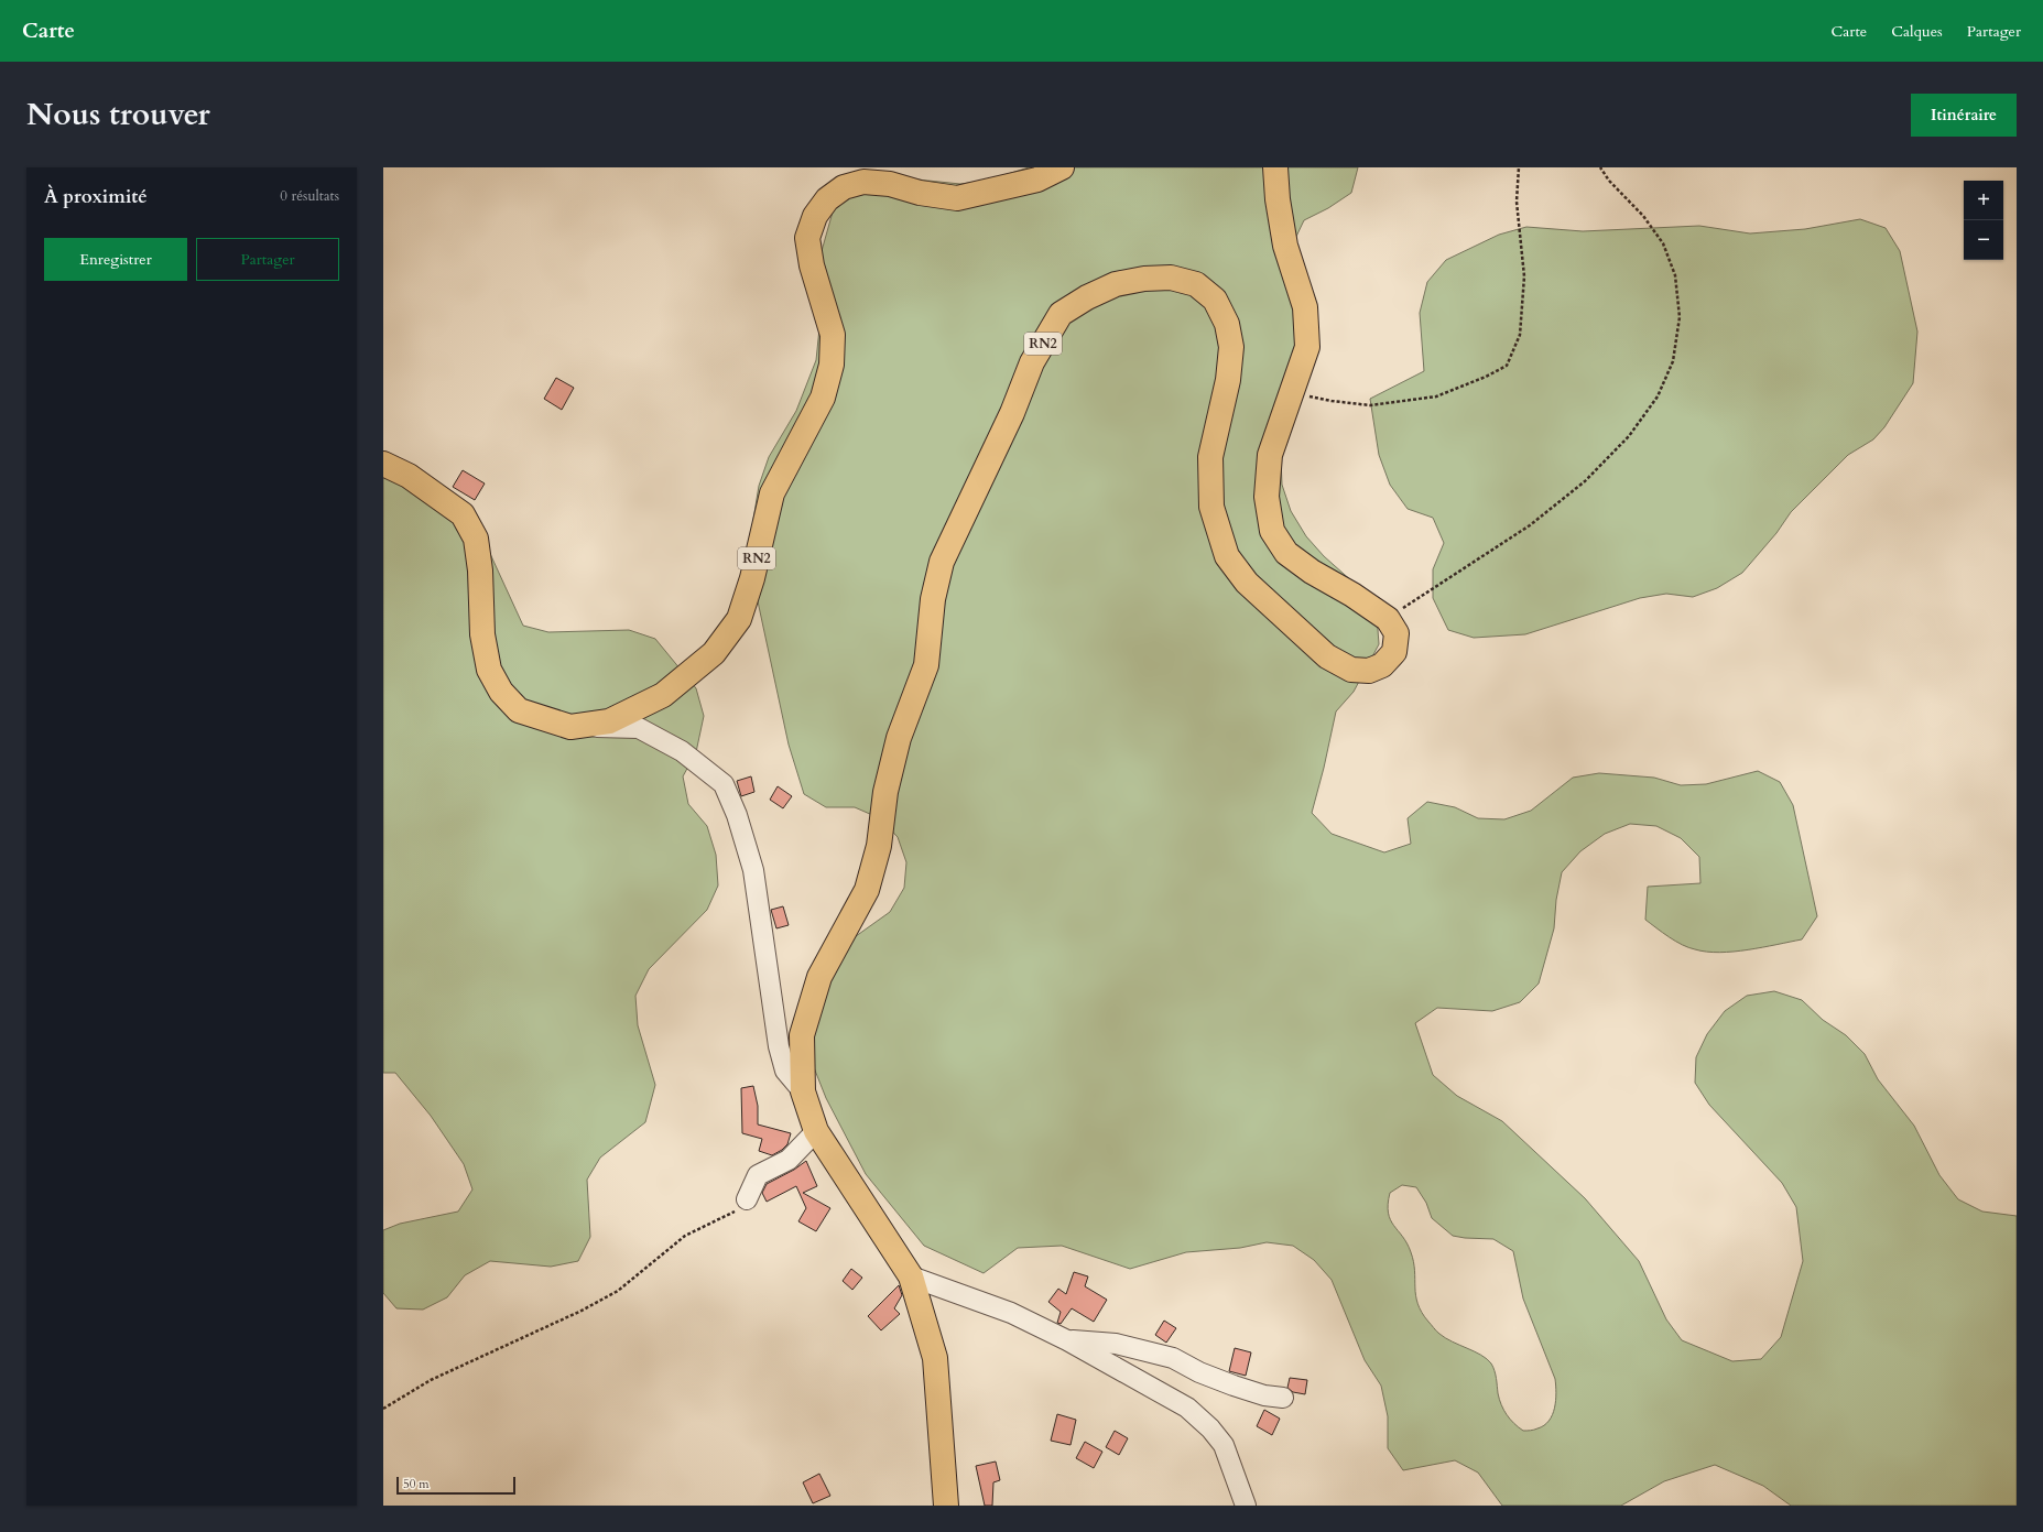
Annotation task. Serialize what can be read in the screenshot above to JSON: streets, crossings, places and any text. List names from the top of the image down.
{
  "streets": {
    "highway": ["RN2"]
  },
  "scale_bar": "50 m",
  "page": {
    "header": "Carte",
    "nav": ["Carte", "Calques", "Partager"],
    "title": "Nous trouver",
    "buttons": [
      "Itinéraire",
      ["Enregistrer", "Partager"]
    ],
    "heading": ["À proximité", "0 résultats"],
    "map_buttons": ["+", "−"],
    "scale": "50 m"
  }
}
